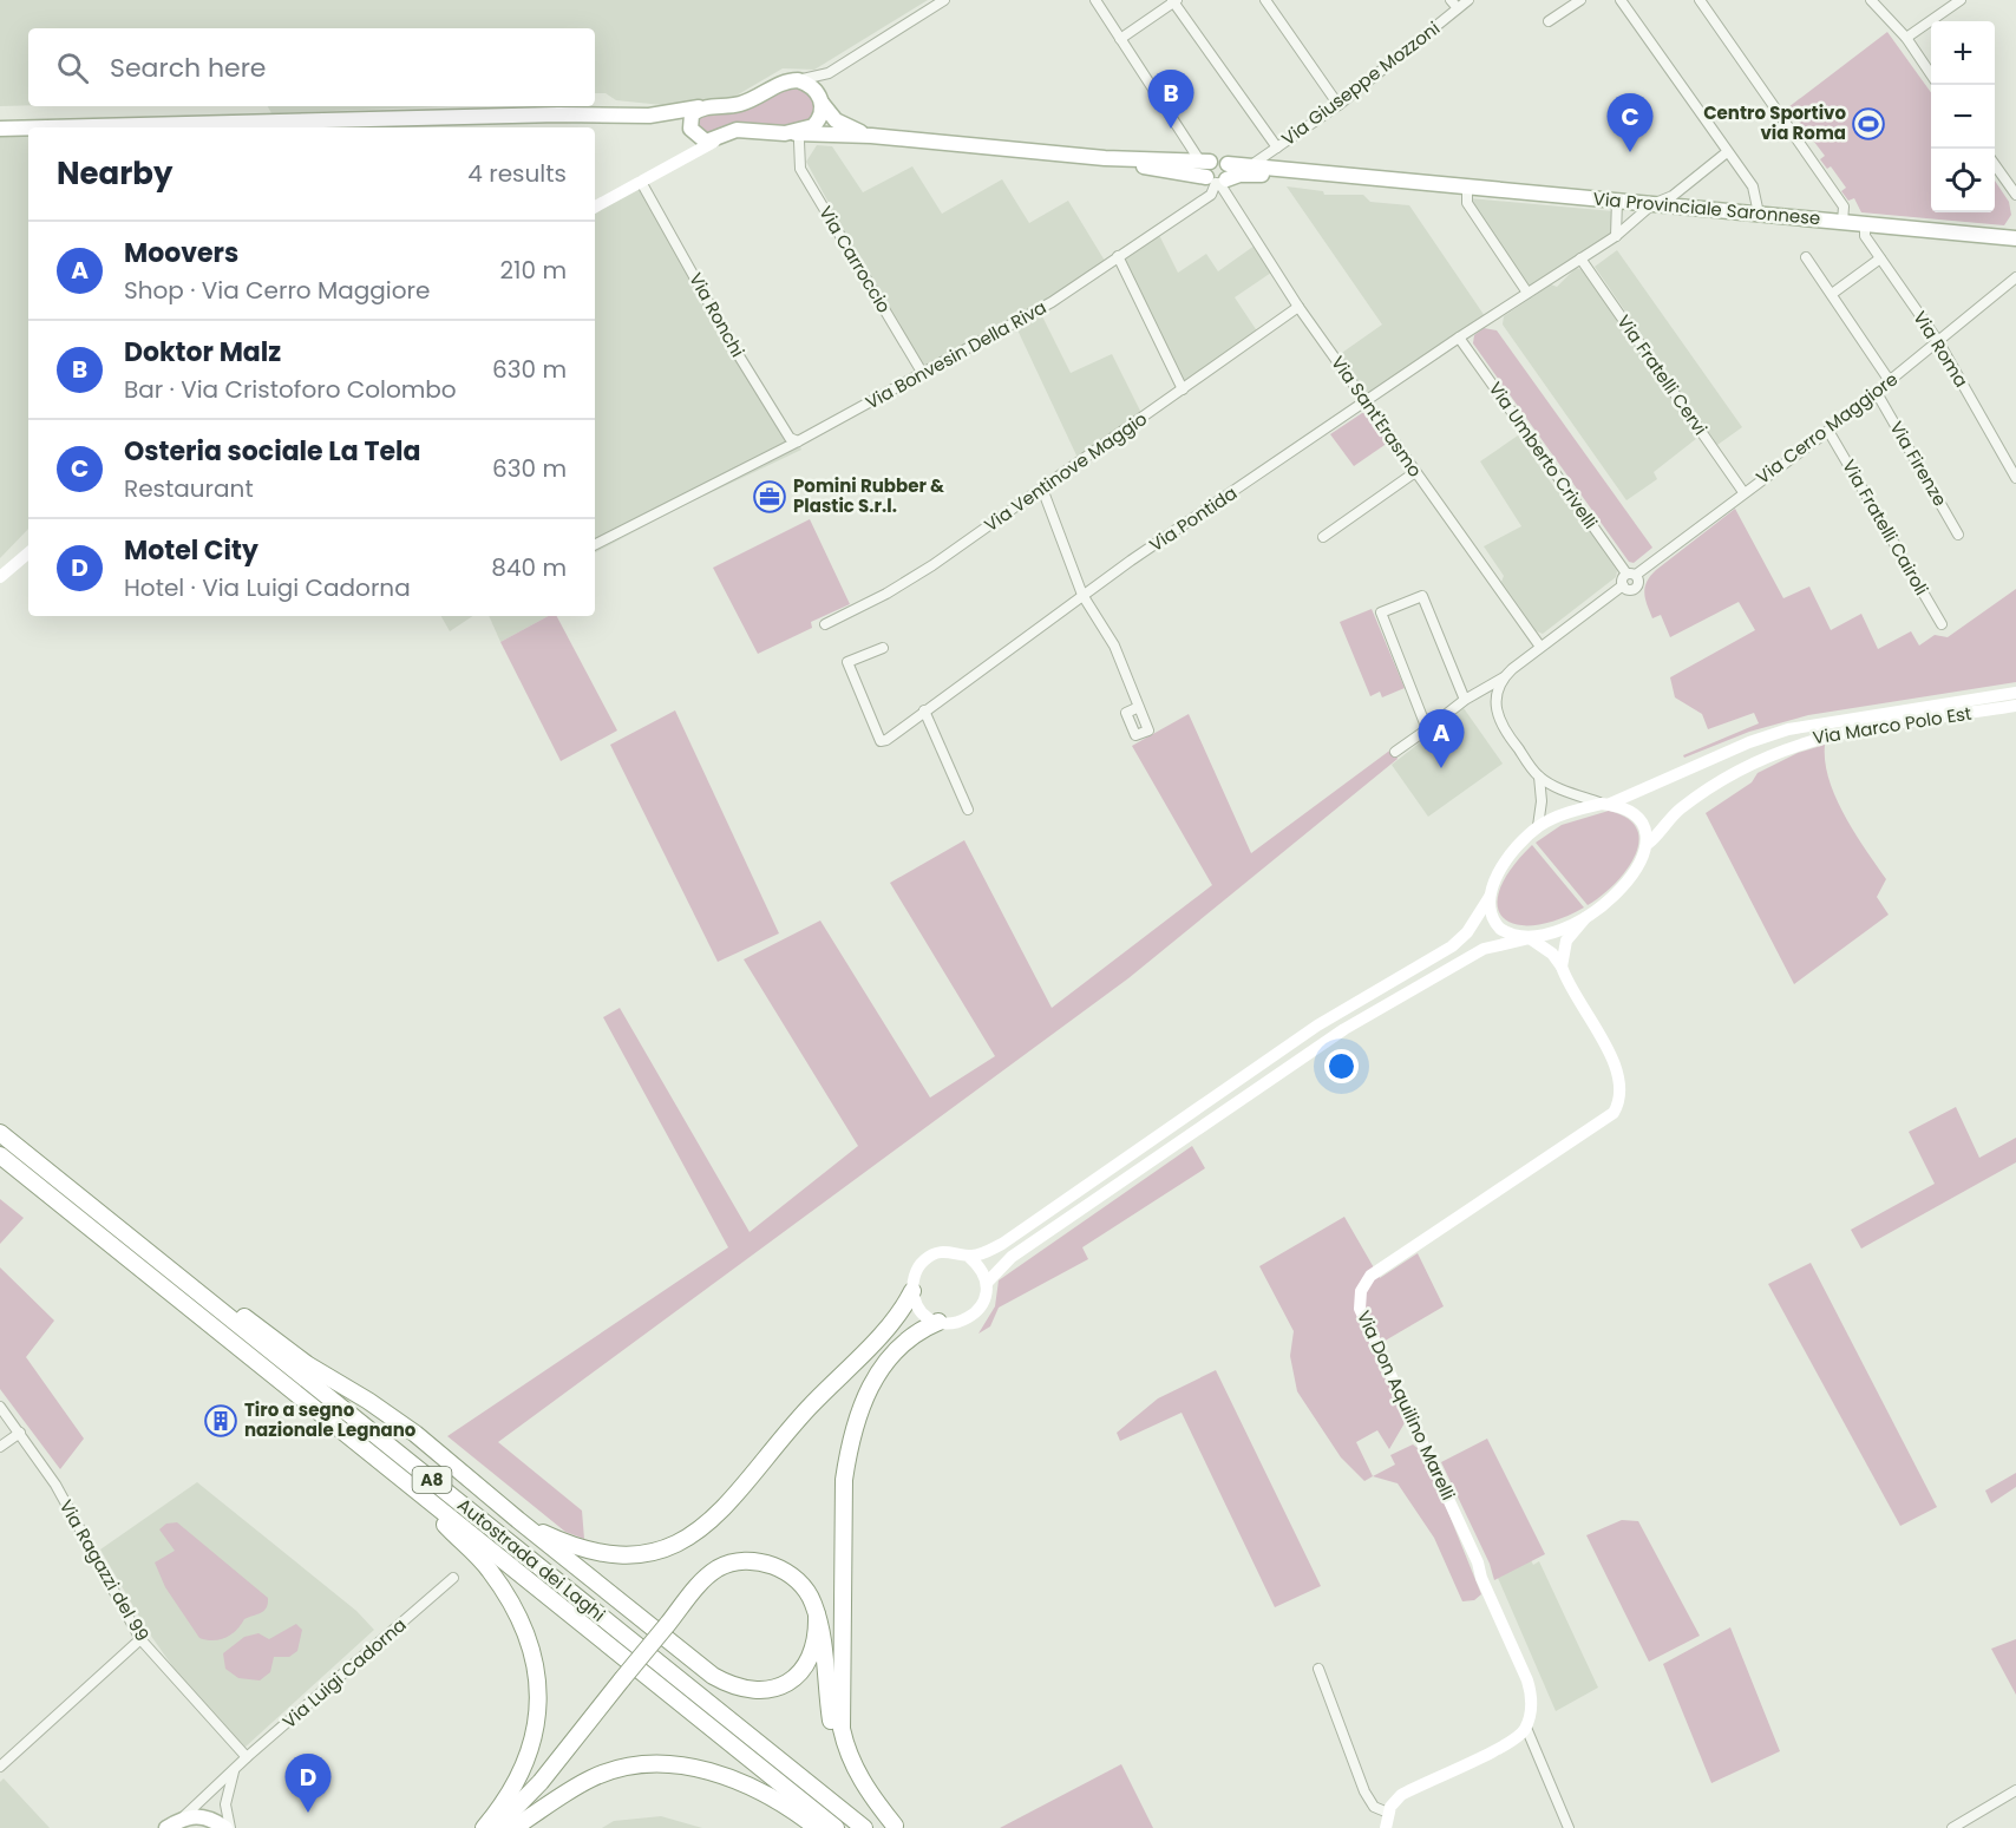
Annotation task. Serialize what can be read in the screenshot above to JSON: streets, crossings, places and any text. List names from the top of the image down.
{
  "streets": {
    "highway": ["A8", "Autostrada dei Laghi"],
    "main road": ["Via Provinciale Saronnese", "Via Luigi Cadorna"],
    "street": [
      "Via Giuseppe Mozzoni",
      "Via Carroccio",
      "Via Ronchi",
      "Via Roma",
      "Via Bonvesin Della Riva",
      "Via Fratelli Cervi",
      "Via Sant'Erasmo",
      "Via Cerro Maggiore",
      "Via Umberto Crivelli",
      "Via Firenze",
      "Via Ventinove Maggio",
      "Via Pontida",
      "Via Fratelli Cairoli",
      "Via Marco Polo Est",
      "Via Don Aquilino Marelli",
      "Via Ragazzi del 99"
    ]
  },
  "crossings": [
    ["Via Giuseppe Mozzoni", "Via Provinciale Saronnese"],
    ["Via Provinciale Saronnese", "Via Carroccio"],
    ["Via Provinciale Saronnese", "Via Roma"],
    ["Via Provinciale Saronnese", "Via Bonvesin Della Riva"],
    ["Via Provinciale Saronnese", "Via Sant'Erasmo"],
    ["Via Provinciale Saronnese", "Via Pontida"],
    ["Via Carroccio", "Via Bonvesin Della Riva"],
    ["Via Ronchi", "Via Bonvesin Della Riva"],
    ["Via Roma", "Via Cerro Maggiore"],
    ["Via Bonvesin Della Riva", "Via Sant'Erasmo"],
    ["Via Fratelli Cervi", "Via Cerro Maggiore"],
    ["Via Fratelli Cervi", "Via Pontida"],
    ["Via Sant'Erasmo", "Via Ventinove Maggio"],
    ["Via Sant'Erasmo", "Via Pontida"],
    ["Via Cerro Maggiore", "Via Umberto Crivelli"],
    ["Via Cerro Maggiore", "Via Firenze"],
    ["Via Cerro Maggiore", "Via Fratelli Cairoli"],
    ["Via Umberto Crivelli", "Via Pontida"],
    ["Via Marco Polo Est", "Via Don Aquilino Marelli"],
    ["Via Ragazzi del 99", "Via Luigi Cadorna"]
  ],
  "places": {
    "sports": ["Centro Sportivo via Roma"],
    "office": ["Pomini Rubber & Plastic S.r.l."],
    "building": ["Tiro a segno nazionale Legnano"]
  },
  "page": {
    "map_buttons": ["+", "−"],
    "search": "Search here",
    "pins": [
      "B",
      "C",
      "A",
      "D"
    ],
    "heading": ["Nearby", "4 results"],
    "list": [
      {
        "mark": "A",
        "name": "Moovers",
        "note": "Shop · Via Cerro Maggiore",
        "value": "210 m"
      },
      {
        "mark": "B",
        "name": "Doktor Malz",
        "note": "Bar · Via Cristoforo Colombo",
        "value": "630 m"
      },
      {
        "mark": "C",
        "name": "Osteria sociale La Tela",
        "note": "Restaurant",
        "value": "630 m"
      },
      {
        "mark": "D",
        "name": "Motel City",
        "note": "Hotel · Via Luigi Cadorna",
        "value": "840 m"
      }
    ]
  }
}
